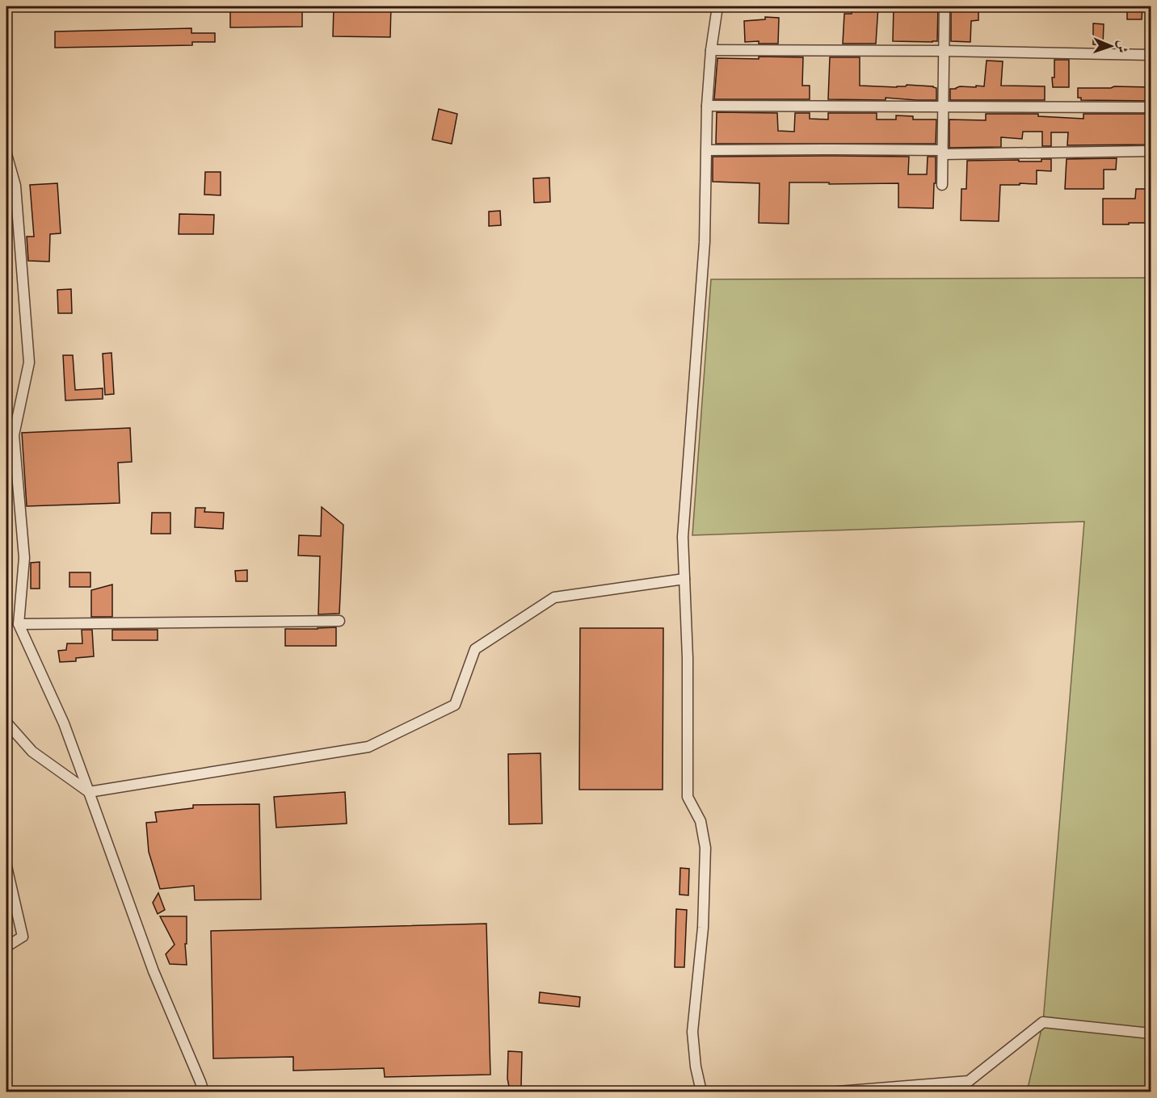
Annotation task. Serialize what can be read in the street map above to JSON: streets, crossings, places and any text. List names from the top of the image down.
{
  "north": "right"
}
